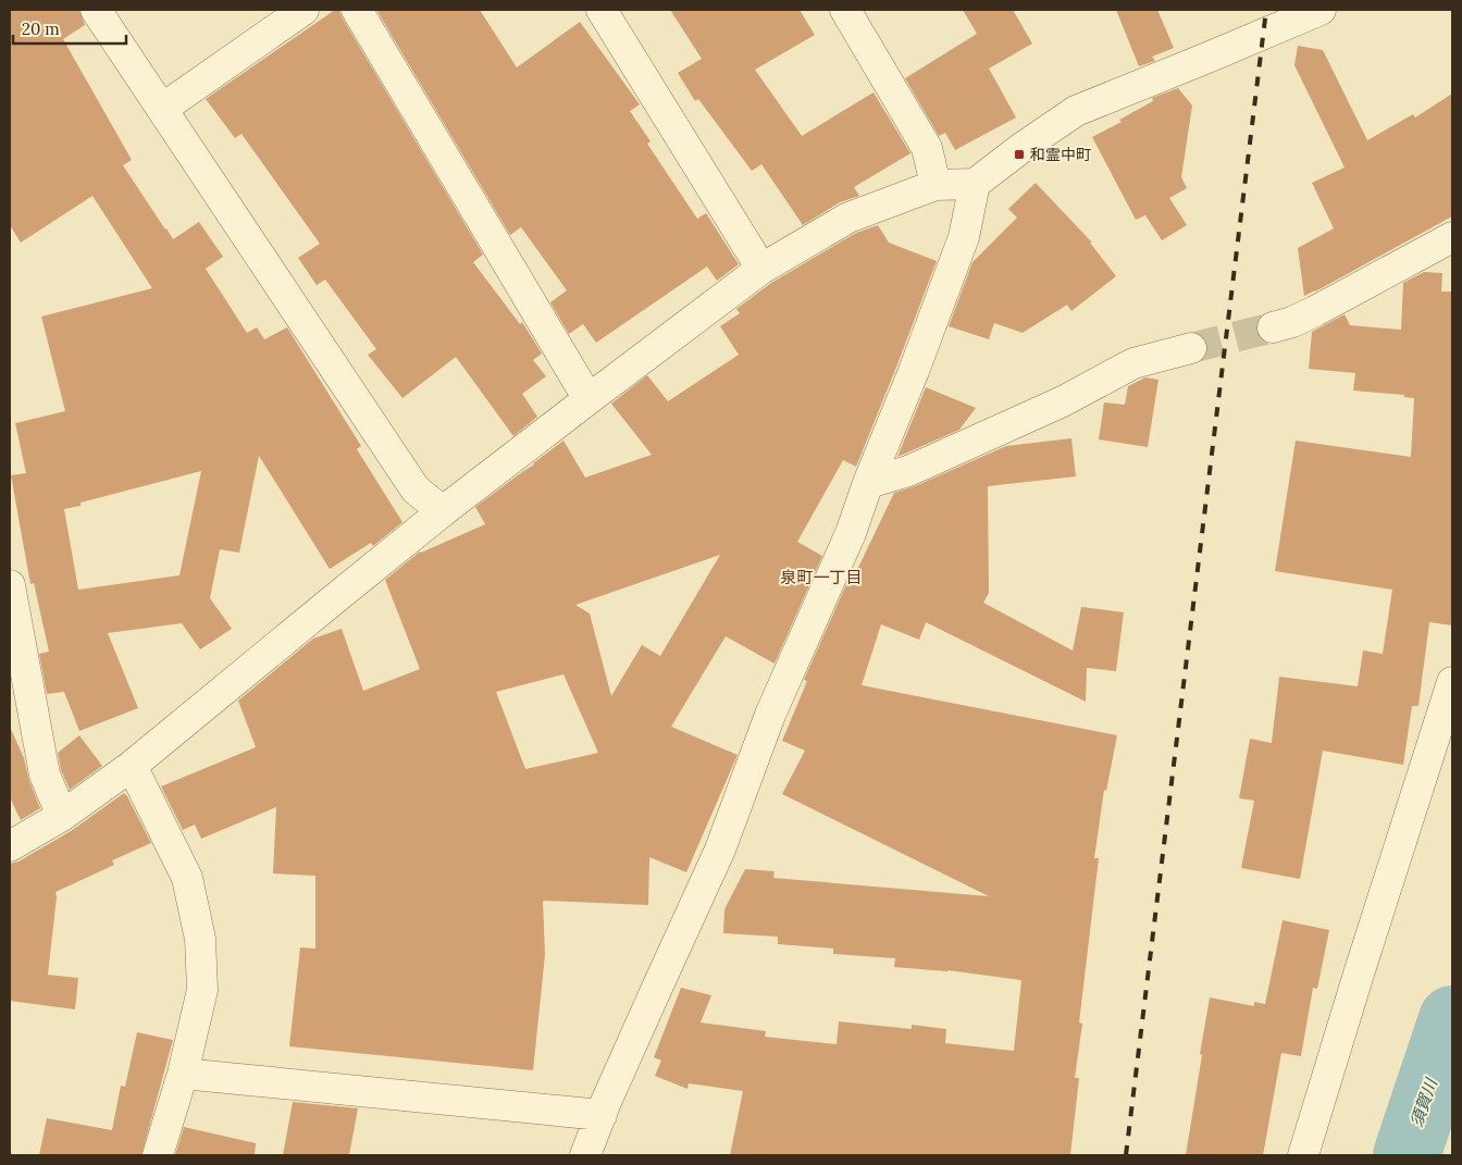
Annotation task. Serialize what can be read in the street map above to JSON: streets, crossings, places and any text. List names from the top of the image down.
{
  "districts": ["泉町一丁目"],
  "water": ["須賀川"],
  "places": {
    "transit": ["和霊中町"]
  },
  "scale_bar": "20 m"
}
